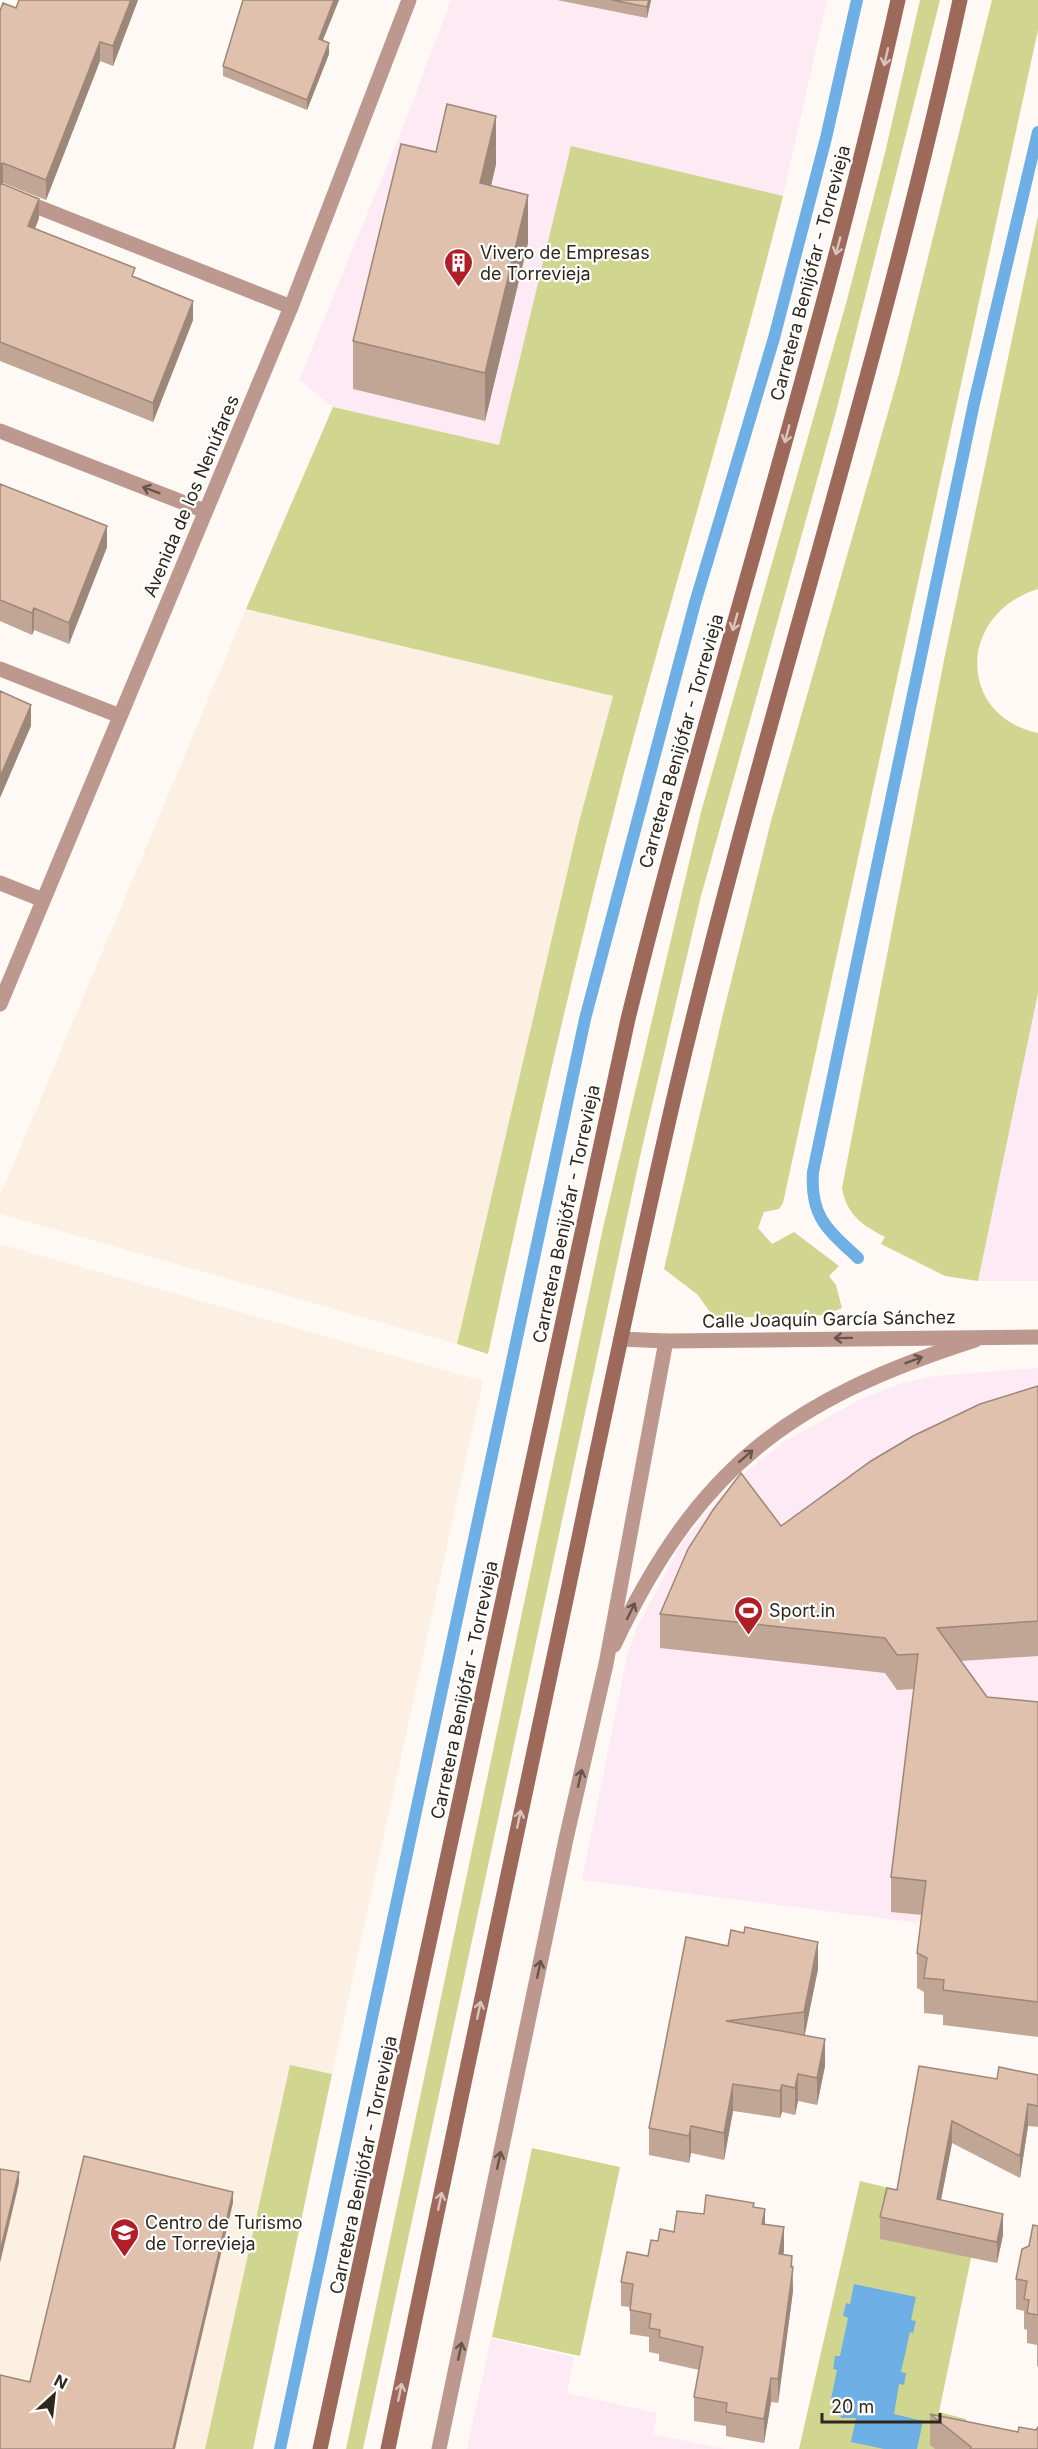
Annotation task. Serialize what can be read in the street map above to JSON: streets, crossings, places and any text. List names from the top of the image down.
{
  "streets": {
    "main road": ["Carretera Benijófar - Torrevieja"],
    "street": ["Avenida de los Nenúfares", "Calle Joaquín García Sánchez"]
  },
  "one_way": ["Calle Joaquín García Sánchez"],
  "places": {
    "building": ["Vivero de Empresas de Torrevieja"],
    "sports": ["Sport.in"],
    "school or university": ["Centro de Turismo de Torrevieja"]
  },
  "scale_bar": "20 m",
  "north": "top right"
}
